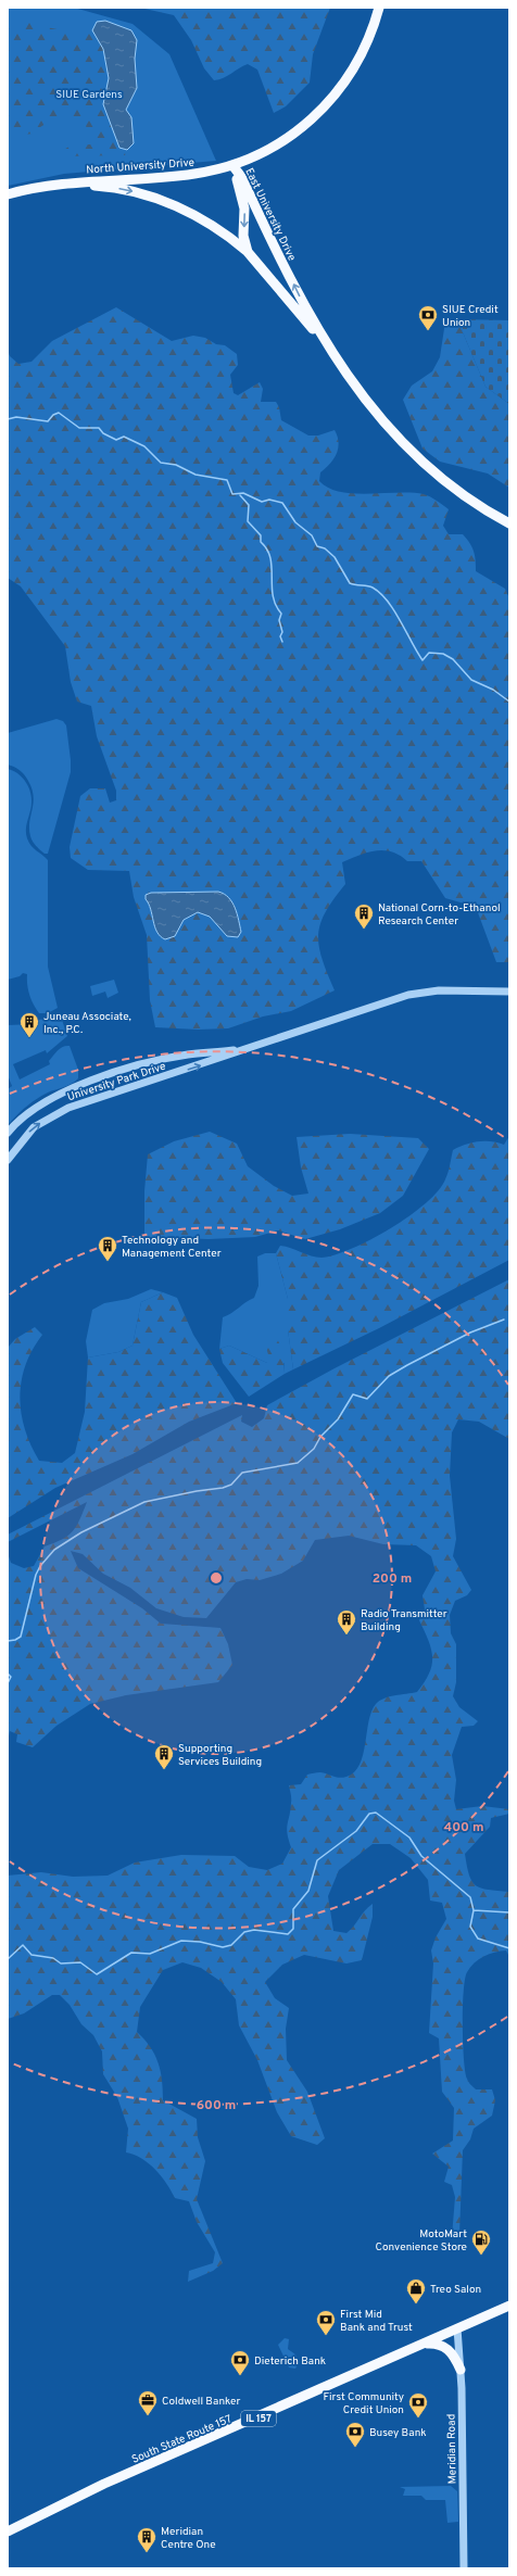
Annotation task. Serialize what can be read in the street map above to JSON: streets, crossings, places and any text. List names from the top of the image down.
{
  "streets": {
    "main road": [
      "North University Drive",
      "East University Drive",
      "IL 157",
      "South State Route 157"
    ],
    "street": ["University Park Drive", "Meridian Road"]
  },
  "crossings": [
    ["North University Drive", "East University Drive"],
    ["South State Route 157", "Meridian Road"]
  ],
  "parks": ["SIUE Gardens"],
  "places": {
    "bank": [
      "SIUE Credit Union",
      "First Mid Bank and Trust",
      "Dieterich Bank",
      "First Community Credit Union",
      "Busey Bank"
    ],
    "building": [
      "National Corn-to-Ethanol Research Center",
      "Juneau Associate, Inc., P.C.",
      "Technology and Management Center",
      "Radio Transmitter Building",
      "Supporting Services Building",
      "Meridian Centre One"
    ],
    "fuel station": ["MotoMart Convenience Store"],
    "shop": ["Treo Salon"],
    "office": ["Coldwell Banker"]
  },
  "rings": ["200 m", "400 m", "600 m"]
}
